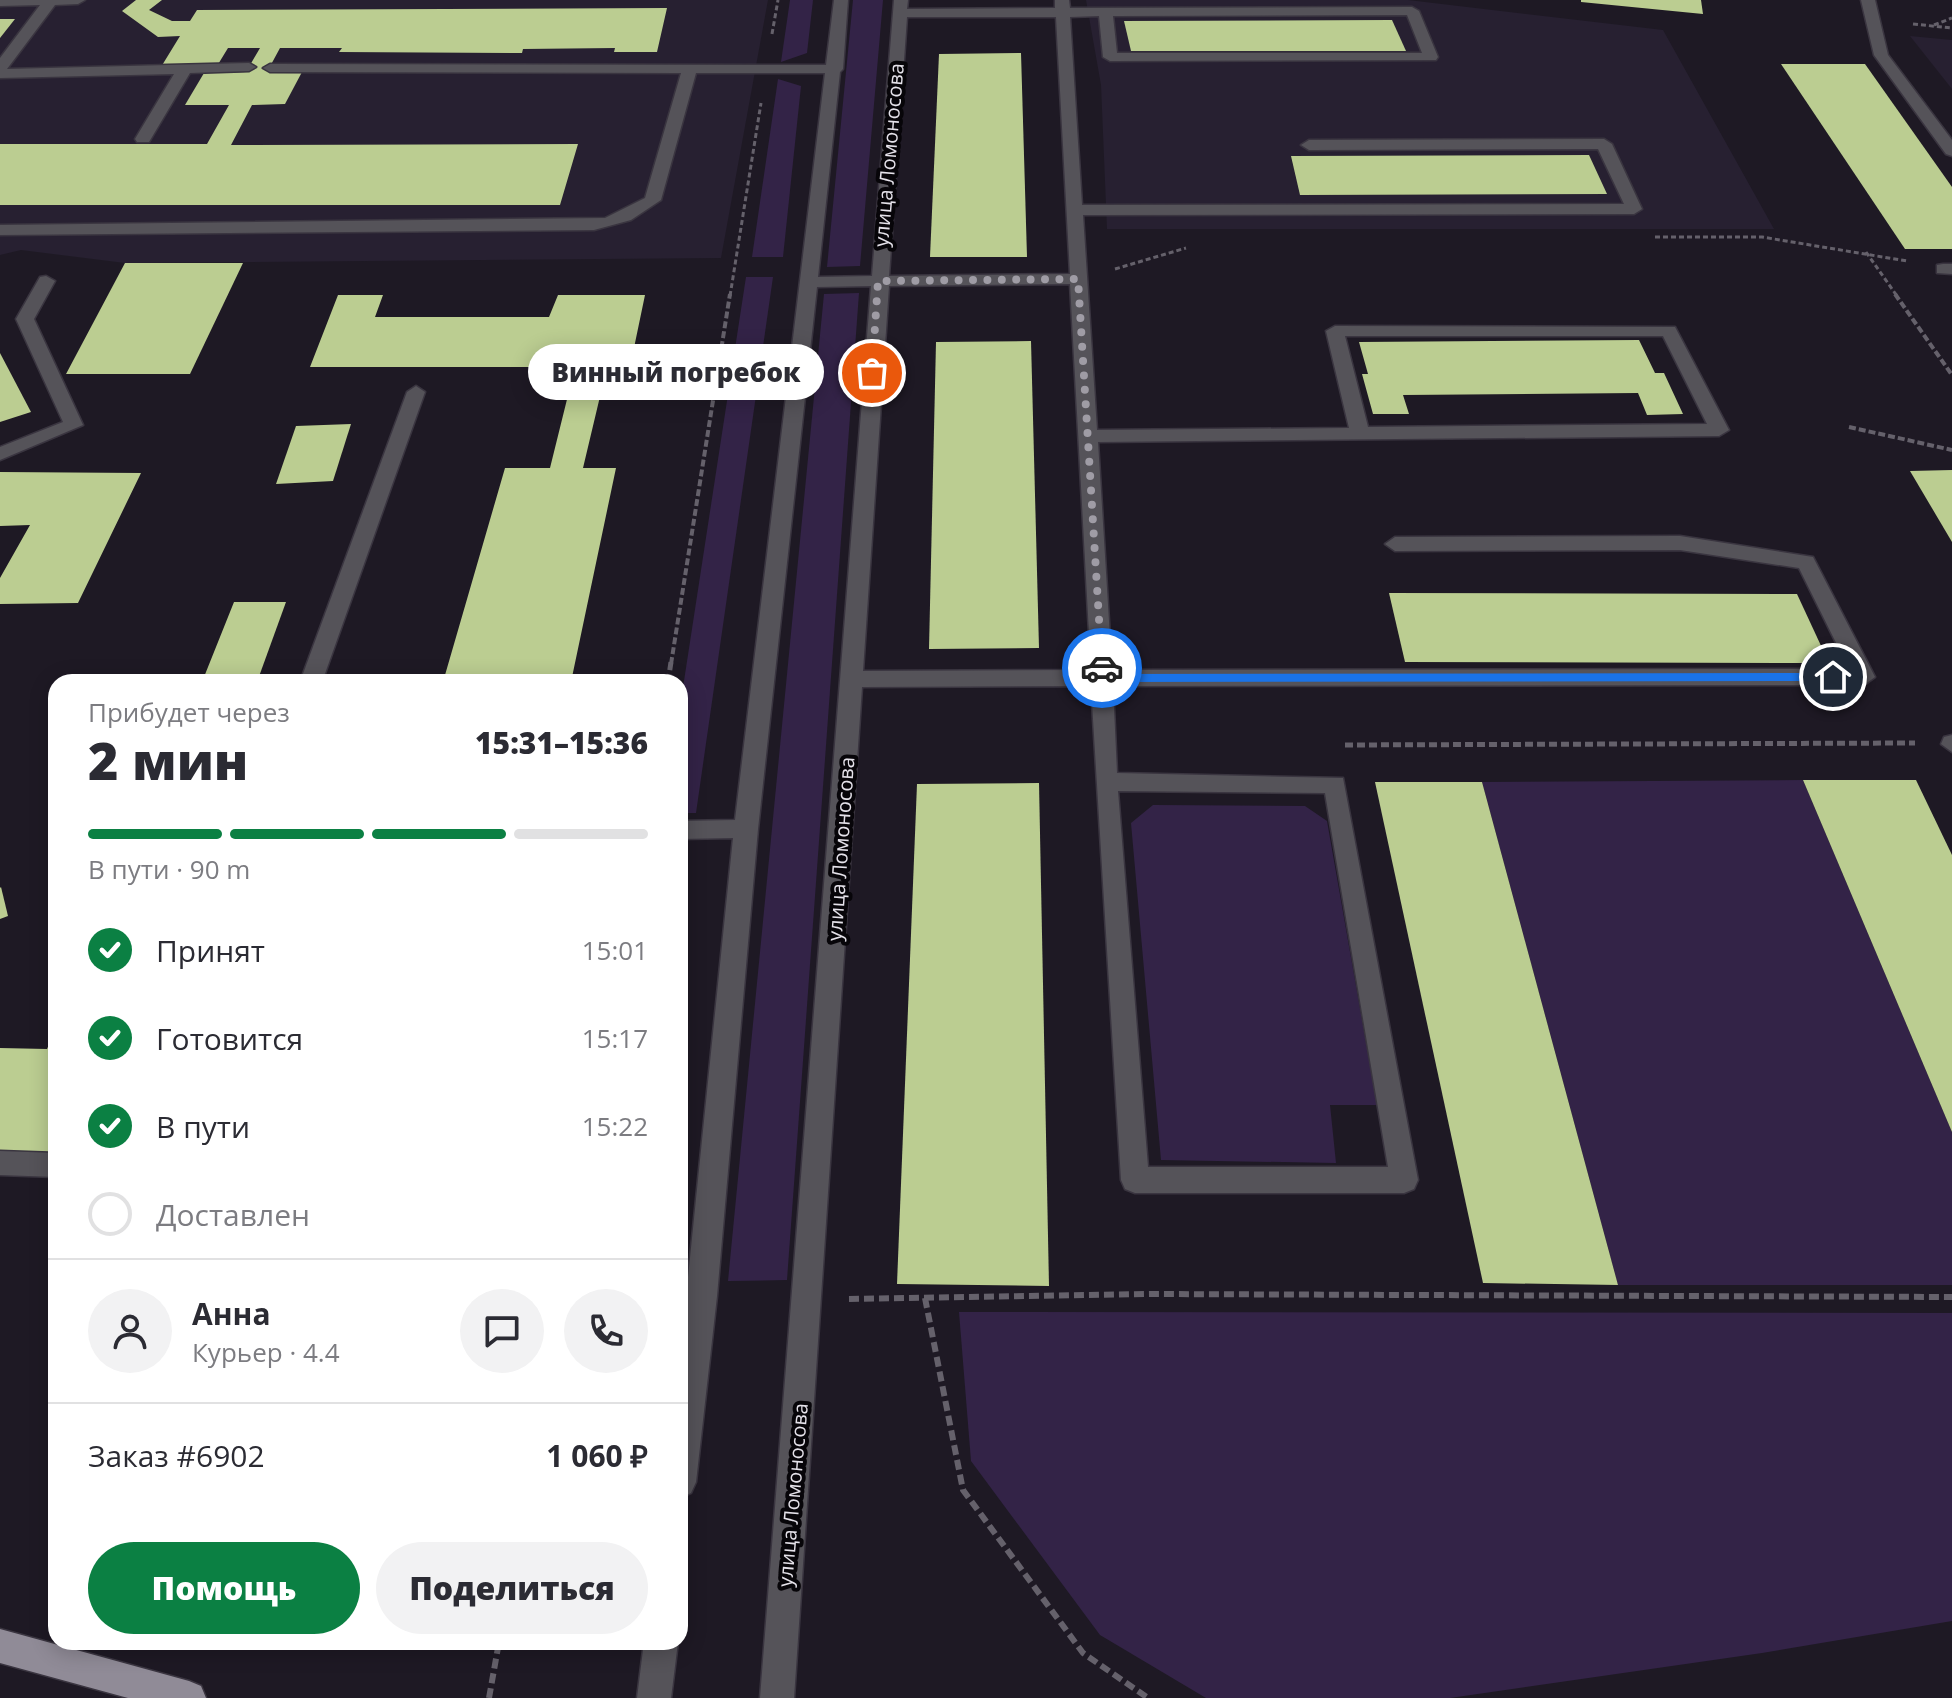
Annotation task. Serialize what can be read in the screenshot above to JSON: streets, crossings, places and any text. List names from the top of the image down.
{
  "streets": {
    "street": ["улица Ломоносова"]
  },
  "places": ["Винный погребок"],
  "page": {
    "bubble": "Винный погребок",
    "heading": ["2 мин", "Прибудет через", "15:31–15:36"],
    "panel": [
      "Анна",
      "Курьер · 4.4",
      "Заказ #6902",
      "1 060 ₽"
    ],
    "bar": "В пути · 90 m",
    "list": [
      ["Принят", "15:01"],
      ["Готовится", "15:17"],
      ["В пути", "15:22"],
      "Доставлен"
    ],
    "buttons": ["Помощь", "Поделиться"]
  }
}
